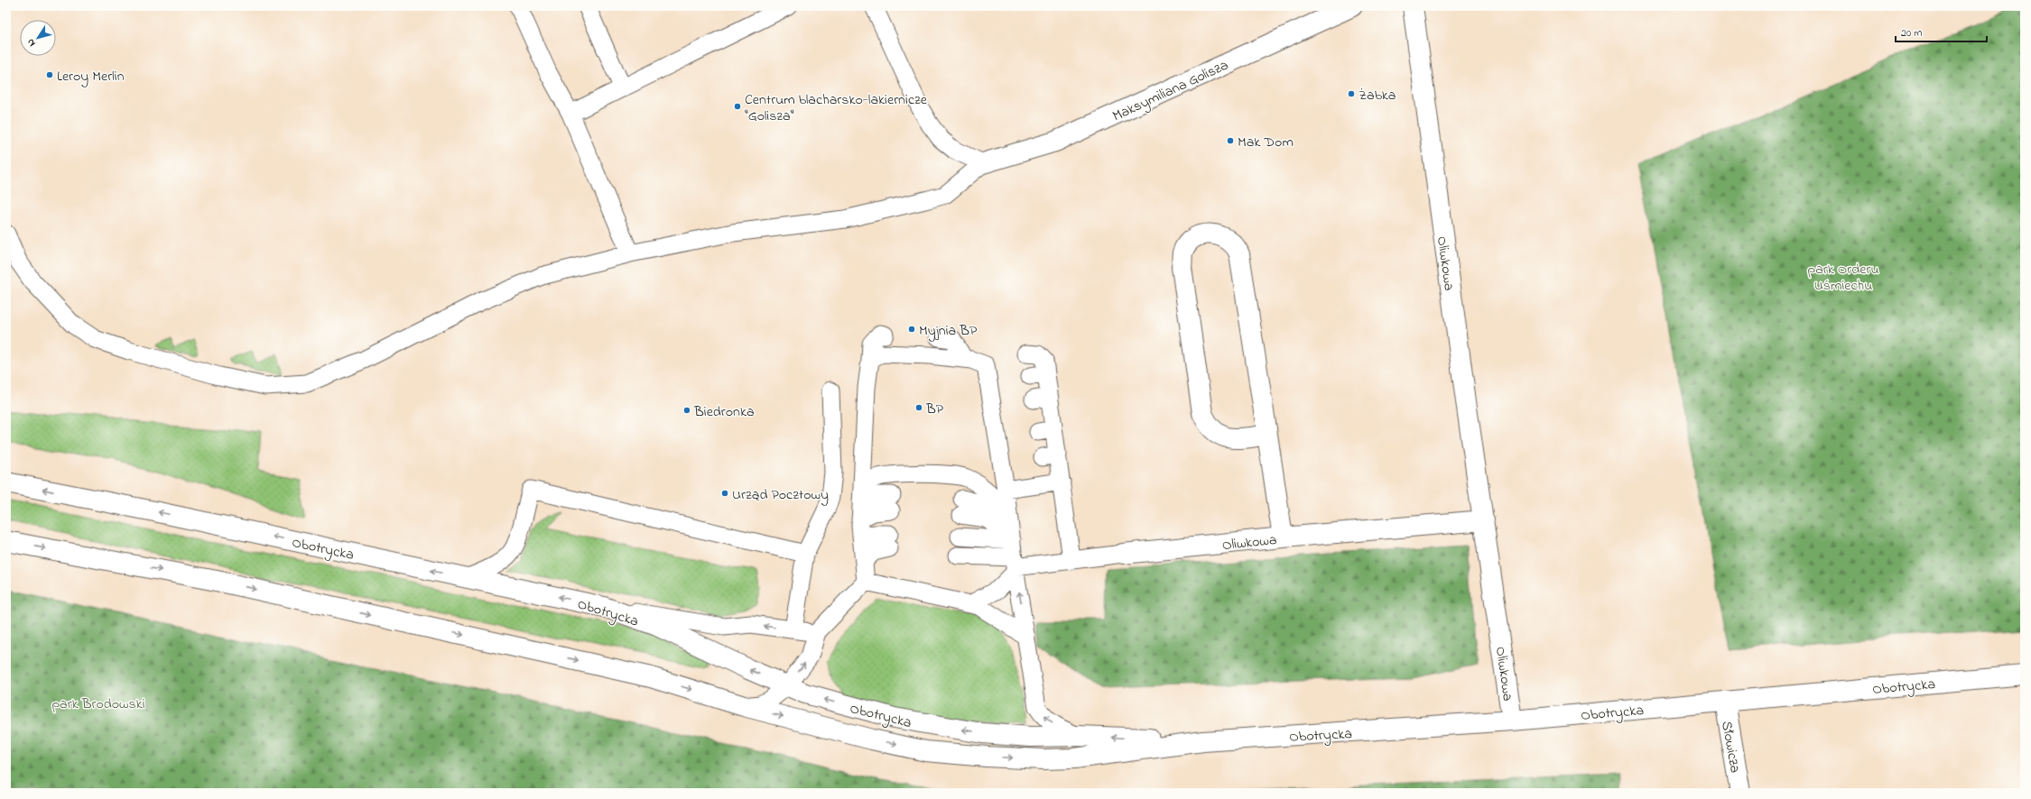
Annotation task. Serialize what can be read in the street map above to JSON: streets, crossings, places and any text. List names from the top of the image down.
{
  "streets": {
    "street": [
      "Maksymiliana Golisza",
      "Oliwkowa",
      "Obotrycka",
      "Słowicza"
    ]
  },
  "crossings": [
    ["Oliwkowa", "Obotrycka"],
    ["Obotrycka", "Słowicza"]
  ],
  "parks": ["park Orderu Uśmiechu", "park Brodowski"],
  "places": [
    "Leroy Merlin",
    "Żabka",
    "Centrum blacharsko-lakiernicze \"Golisza\"",
    "Mak Dom",
    "Myjnia BP",
    "BP",
    "Biedronka",
    "Urząd Pocztowy"
  ],
  "scale_bar": "20 m",
  "north": "bottom left"
}
